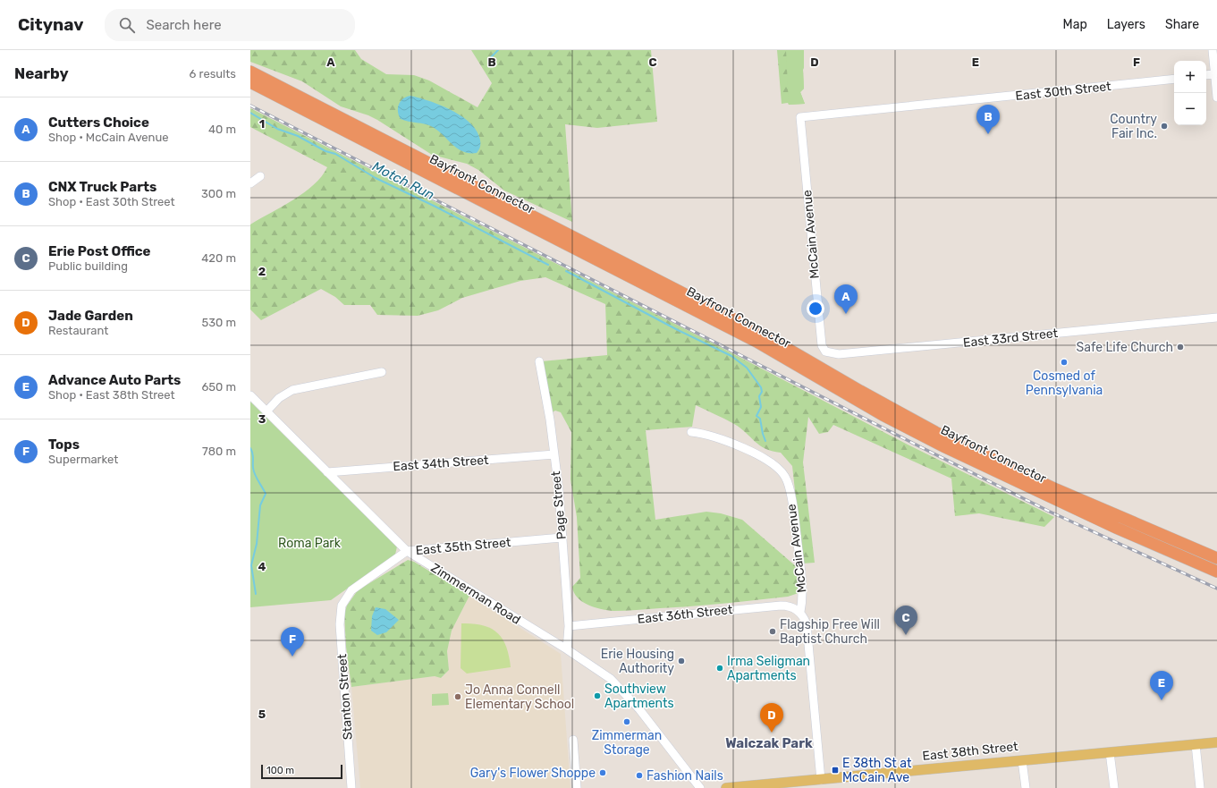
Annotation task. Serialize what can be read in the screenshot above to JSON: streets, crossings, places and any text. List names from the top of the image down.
{
  "streets": {
    "highway": ["Bayfront Connector"],
    "main road": ["East 38th Street"],
    "street": [
      "East 30th Street",
      "McCain Avenue",
      "East 33rd Street",
      "East 34th Street",
      "Page Street",
      "East 35th Street",
      "Zimmerman Road",
      "East 36th Street",
      "Stanton Street"
    ]
  },
  "crossings": [
    ["East 30th Street", "McCain Avenue"],
    ["McCain Avenue", "East 33rd Street"],
    ["McCain Avenue", "East 36th Street"],
    ["McCain Avenue", "East 38th Street"],
    ["East 34th Street", "Page Street"],
    ["East 34th Street", "Zimmerman Road"],
    ["Page Street", "East 35th Street"],
    ["Page Street", "Zimmerman Road"],
    ["Page Street", "East 36th Street"],
    ["East 35th Street", "Zimmerman Road"],
    ["East 35th Street", "Stanton Street"]
  ],
  "districts": ["Walczak Park"],
  "water": ["Motch Run"],
  "parks": ["Roma Park"],
  "places": {
    "other": [
      "Country Fair Inc.",
      "Safe Life Church",
      "Cosmed of Pennsylvania",
      "Flagship Free Will Baptist Church",
      "Erie Housing Authority",
      "Irma Seligman Apartments",
      "Southview Apartments",
      "Jo Anna Connell Elementary School",
      "Zimmerman Storage",
      "Gary's Flower Shoppe",
      "Fashion Nails"
    ],
    "transit": ["E 38th St at McCain Ave"]
  },
  "scale_bar": "100 m",
  "page": {
    "header": "Citynav",
    "search": "Search here",
    "nav": ["Map", "Layers", "Share"],
    "heading": ["Nearby", "6 results"],
    "map_buttons": ["+", "−"],
    "list": [
      {
        "mark": "A",
        "name": "Cutters Choice",
        "note": "Shop · McCain Avenue",
        "value": "40 m"
      },
      {
        "mark": "B",
        "name": "CNX Truck Parts",
        "note": "Shop · East 30th Street",
        "value": "300 m"
      },
      {
        "mark": "C",
        "name": "Erie Post Office",
        "note": "Public building",
        "value": "420 m"
      },
      {
        "mark": "D",
        "name": "Jade Garden",
        "note": "Restaurant",
        "value": "530 m"
      },
      {
        "mark": "E",
        "name": "Advance Auto Parts",
        "note": "Shop · East 38th Street",
        "value": "650 m"
      },
      {
        "mark": "F",
        "name": "Tops",
        "note": "Supermarket",
        "value": "780 m"
      }
    ],
    "pins": [
      "B",
      "A",
      "C",
      "F",
      "E",
      "D"
    ],
    "scale": "100 m"
  },
  "grid": {
    "columns": [
      "A",
      "B",
      "C",
      "D",
      "E",
      "F"
    ],
    "rows": [
      "1",
      "2",
      "3",
      "4",
      "5"
    ]
  }
}
